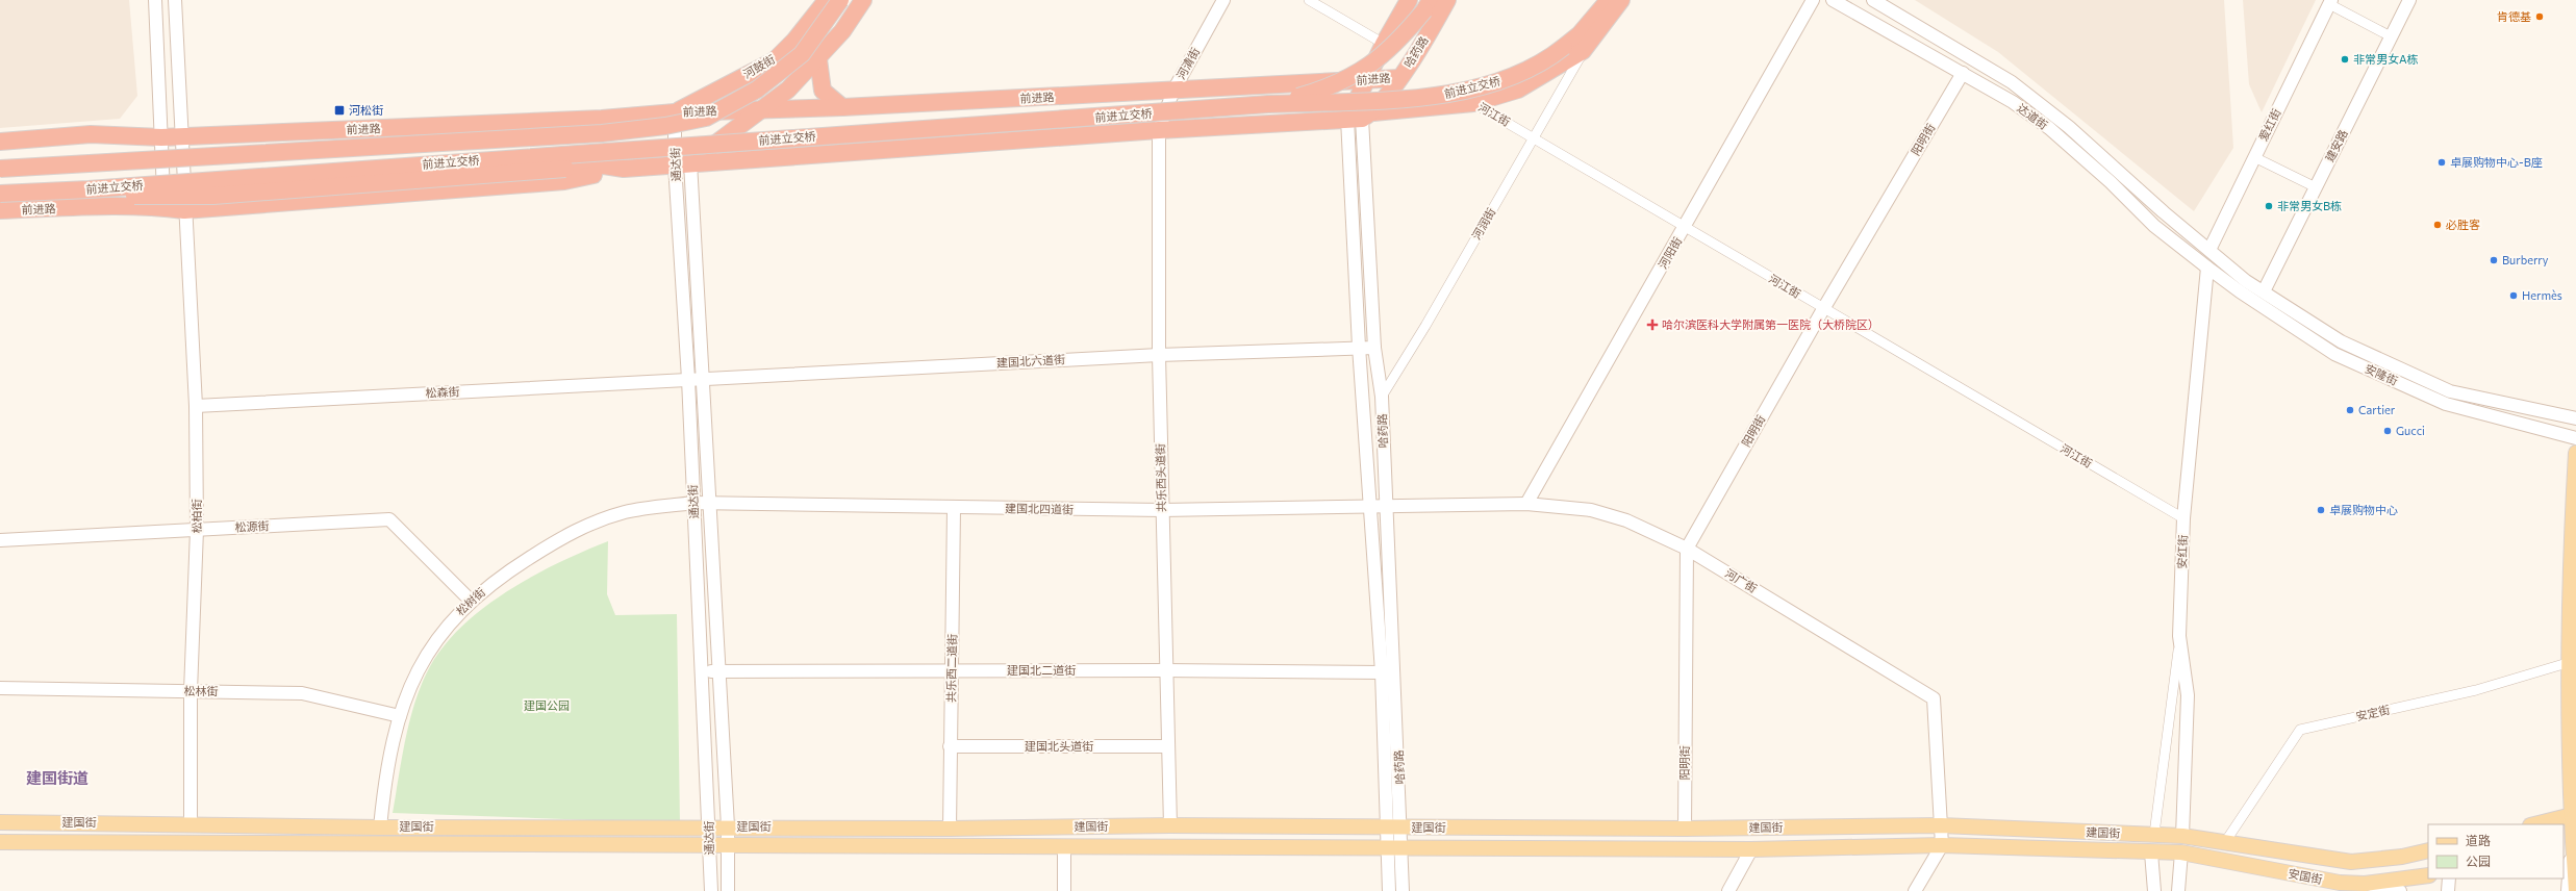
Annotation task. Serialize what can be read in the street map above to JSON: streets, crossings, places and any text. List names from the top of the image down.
{
  "streets": {
    "highway": [
      "哈药路",
      "河鼓街",
      "前进路",
      "前进立交桥",
      "河江街",
      "河润街"
    ],
    "main road": ["建国街", "安国街"],
    "street": [
      "河清街",
      "达道街",
      "爱红街",
      "阳明街",
      "建安路",
      "通达街",
      "河阳街",
      "建国北六道街",
      "安隆街",
      "松森街",
      "共乐西头道街",
      "建国北四道街",
      "松柏街",
      "松源街",
      "安红街",
      "河广街",
      "松树街",
      "共乐西二道街",
      "建国北二道街",
      "松林街",
      "安定街",
      "建国北头道街"
    ]
  },
  "crossings": [
    ["哈药路", "前进路"],
    ["哈药路", "河江街"],
    ["哈药路", "河润街"],
    ["哈药路", "建国北六道街"],
    ["哈药路", "建国北四道街"],
    ["哈药路", "河广街"],
    ["哈药路", "建国北二道街"],
    ["哈药路", "建国街"],
    ["河清街", "前进路"],
    ["河清街", "共乐西头道街"],
    ["河鼓街", "前进路"],
    ["河鼓街", "通达街"],
    ["前进路", "前进立交桥"],
    ["前进路", "河江街"],
    ["前进路", "通达街"],
    ["前进路", "共乐西头道街"],
    ["前进路", "松柏街"],
    ["河江街", "阳明街"],
    ["河江街", "河润街"],
    ["河江街", "河阳街"],
    ["河江街", "安红街"],
    ["达道街", "爱红街"],
    ["达道街", "阳明街"],
    ["达道街", "安隆街"],
    ["达道街", "安红街"],
    ["爱红街", "安隆街"],
    ["阳明街", "河广街"],
    ["阳明街", "建国街"],
    ["建安路", "安隆街"],
    ["通达街", "建国北六道街"],
    ["通达街", "松森街"],
    ["通达街", "建国北四道街"],
    ["通达街", "松树街"],
    ["通达街", "建国北二道街"],
    ["通达街", "建国街"],
    ["河阳街", "河广街"],
    ["建国北六道街", "松森街"],
    ["建国北六道街", "共乐西头道街"],
    ["安隆街", "安红街"],
    ["松森街", "松柏街"],
    ["共乐西头道街", "建国北四道街"],
    ["共乐西头道街", "建国北二道街"],
    ["共乐西头道街", "建国北头道街"],
    ["共乐西头道街", "建国街"],
    ["建国北四道街", "河广街"],
    ["建国北四道街", "松树街"],
    ["建国北四道街", "共乐西二道街"],
    ["松柏街", "松源街"],
    ["松柏街", "松林街"],
    ["松柏街", "建国街"],
    ["松源街", "松树街"],
    ["安红街", "建国街"],
    ["安红街", "安国街"],
    ["河广街", "建国街"],
    ["松树街", "松林街"],
    ["松树街", "建国街"],
    ["共乐西二道街", "建国北二道街"],
    ["共乐西二道街", "建国北头道街"],
    ["共乐西二道街", "建国街"],
    ["安定街", "安国街"],
    ["建国街", "安国街"]
  ],
  "districts": ["建国街道"],
  "parks": ["建国公园"],
  "places": {
    "other": [
      "肯德基",
      "非常男女A栋",
      "卓展购物中心-B座",
      "非常男女B栋",
      "必胜客",
      "Burberry",
      "Hermès",
      "Cartier",
      "Gucci",
      "卓展购物中心"
    ],
    "transit": ["河松街"],
    "health": ["哈尔滨医科大学附属第一医院（大桥院区）"]
  },
  "legend": ["道路", "公园"]
}
